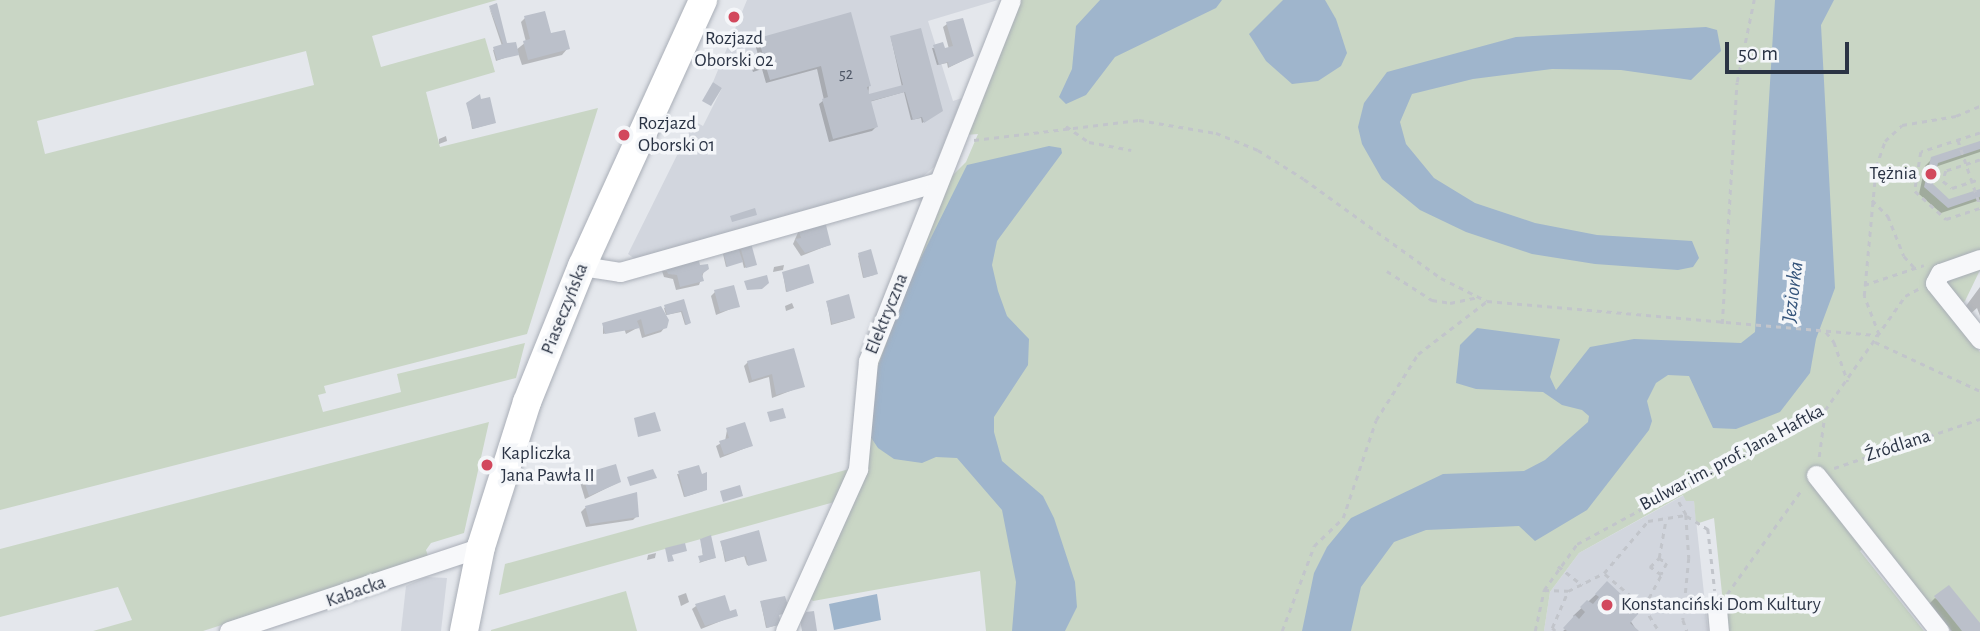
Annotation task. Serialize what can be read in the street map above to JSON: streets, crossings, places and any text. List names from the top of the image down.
{
  "streets": {
    "main road": ["Piaseczyńska"],
    "street": ["Elektryczna", "Kabacka"],
    "path": ["Źródlana", "Bulwar im. prof. Jana Haftka"]
  },
  "crossings": [
    ["Piaseczyńska", "Kabacka"]
  ],
  "water": ["Jeziorka"],
  "places": [
    "Rozjazd Oborski 02",
    "Rozjazd Oborski 01",
    "Tężnia",
    "Kapliczka Jana Pawła II",
    "Konstanciński Dom Kultury"
  ],
  "house_numbers": ["52"],
  "scale_bar": "50 m"
}
